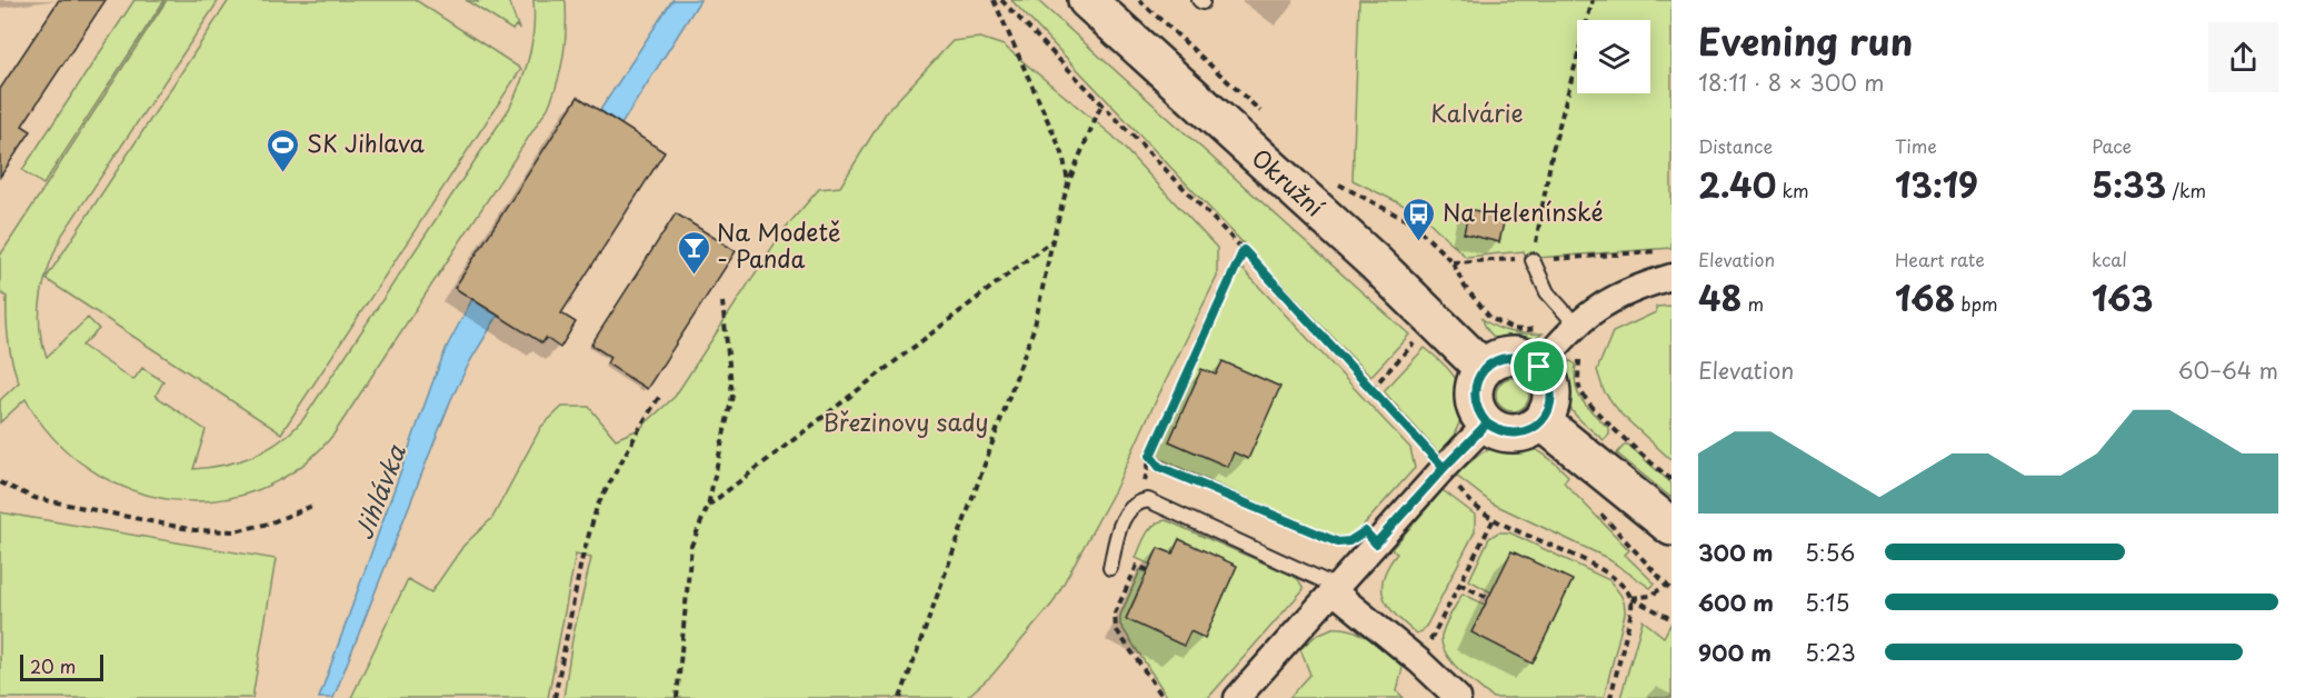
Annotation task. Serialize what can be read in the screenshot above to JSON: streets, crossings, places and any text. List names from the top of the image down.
{
  "streets": {
    "street": ["Okružní"]
  },
  "water": ["Jihlávka"],
  "parks": ["Kalvárie", "Březinovy sady"],
  "places": {
    "sports": ["SK Jihlava"],
    "bus stop": ["Na Helenínské"],
    "bar": ["Na Modetě - Panda"]
  },
  "scale_bar": "20 m",
  "page": {
    "heading": ["Evening run", "18:11 · 8 × 300 m"],
    "stats": [
      ["Distance", "2.40 km"],
      ["Time", "13:19"],
      ["Pace", "5:33 /km"],
      ["Elevation", "48 m"],
      ["Heart rate", "168 bpm"],
      ["kcal", "163"]
    ],
    "chart": ["Elevation", "60–64 m"],
    "list": [
      {
        "name": "300 m",
        "note": "5:56"
      },
      {
        "name": "600 m",
        "note": "5:15"
      },
      {
        "name": "900 m",
        "note": "5:23"
      }
    ],
    "scale": "20 m"
  }
}
